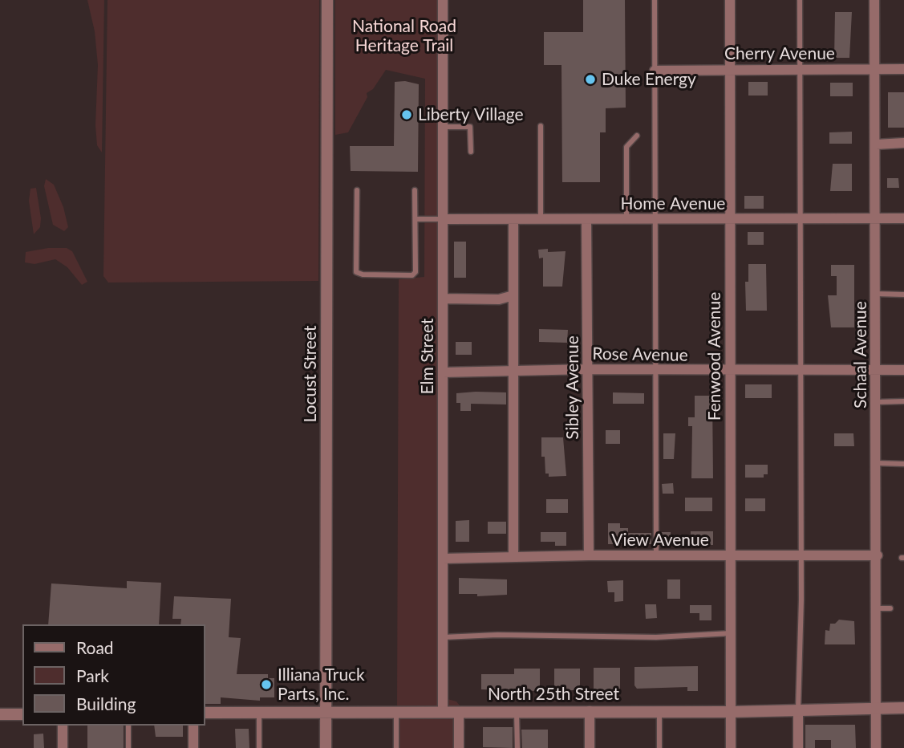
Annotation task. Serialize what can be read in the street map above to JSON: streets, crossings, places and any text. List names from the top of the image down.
{
  "streets": {
    "street": [
      "Cherry Avenue",
      "Home Avenue",
      "Rose Avenue",
      "Schaal Avenue",
      "Elm Street",
      "Fenwood Avenue",
      "Locust Street",
      "Sibley Avenue",
      "View Avenue",
      "North 25th Street"
    ]
  },
  "crossings": [
    ["Cherry Avenue", "Schaal Avenue"],
    ["Cherry Avenue", "Fenwood Avenue"],
    ["Home Avenue", "Schaal Avenue"],
    ["Home Avenue", "Elm Street"],
    ["Home Avenue", "Fenwood Avenue"],
    ["Home Avenue", "Sibley Avenue"],
    ["Rose Avenue", "Schaal Avenue"],
    ["Rose Avenue", "Elm Street"],
    ["Rose Avenue", "Fenwood Avenue"],
    ["Rose Avenue", "Sibley Avenue"],
    ["Schaal Avenue", "View Avenue"],
    ["Schaal Avenue", "North 25th Street"],
    ["Elm Street", "View Avenue"],
    ["Elm Street", "North 25th Street"],
    ["Fenwood Avenue", "View Avenue"],
    ["Fenwood Avenue", "North 25th Street"],
    ["Locust Street", "North 25th Street"],
    ["Sibley Avenue", "View Avenue"]
  ],
  "parks": ["National Road Heritage Trail"],
  "places": ["Duke Energy", "Liberty Village", "Illiana Truck Parts, Inc."],
  "legend": ["Road", "Park", "Building"]
}
